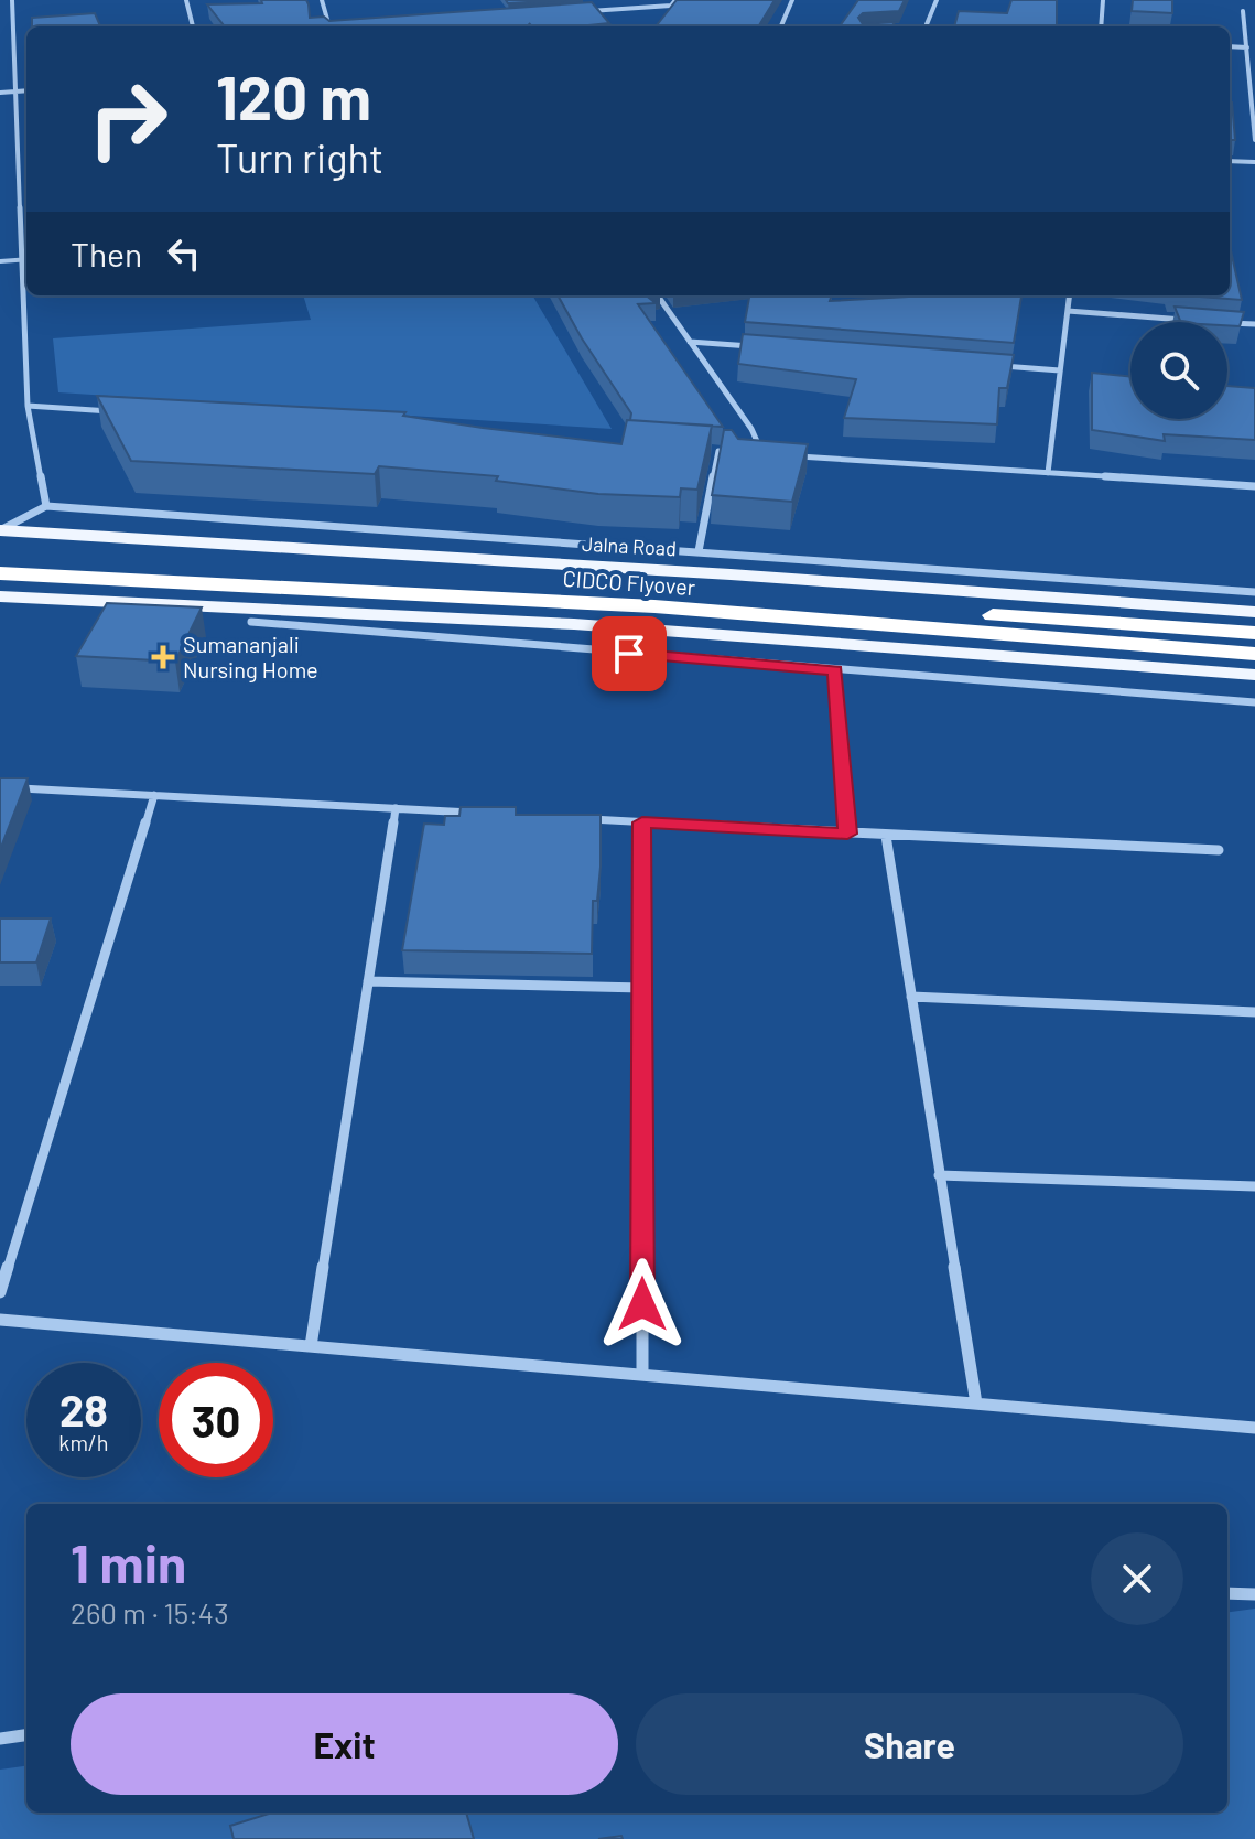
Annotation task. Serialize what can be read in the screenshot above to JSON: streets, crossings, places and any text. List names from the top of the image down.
{
  "streets": {
    "highway": ["CIDCO Flyover"],
    "main road": ["Jalna Road"]
  },
  "places": {
    "health": ["Sumananjali Nursing Home"]
  },
  "page": {
    "turn": ["120 m", "Turn right"],
    "then": "Then",
    "speed": "28 km/h",
    "limit": "30",
    "heading": ["1 min", "260 m · 15:43"],
    "buttons": ["Exit", "Share"]
  }
}
